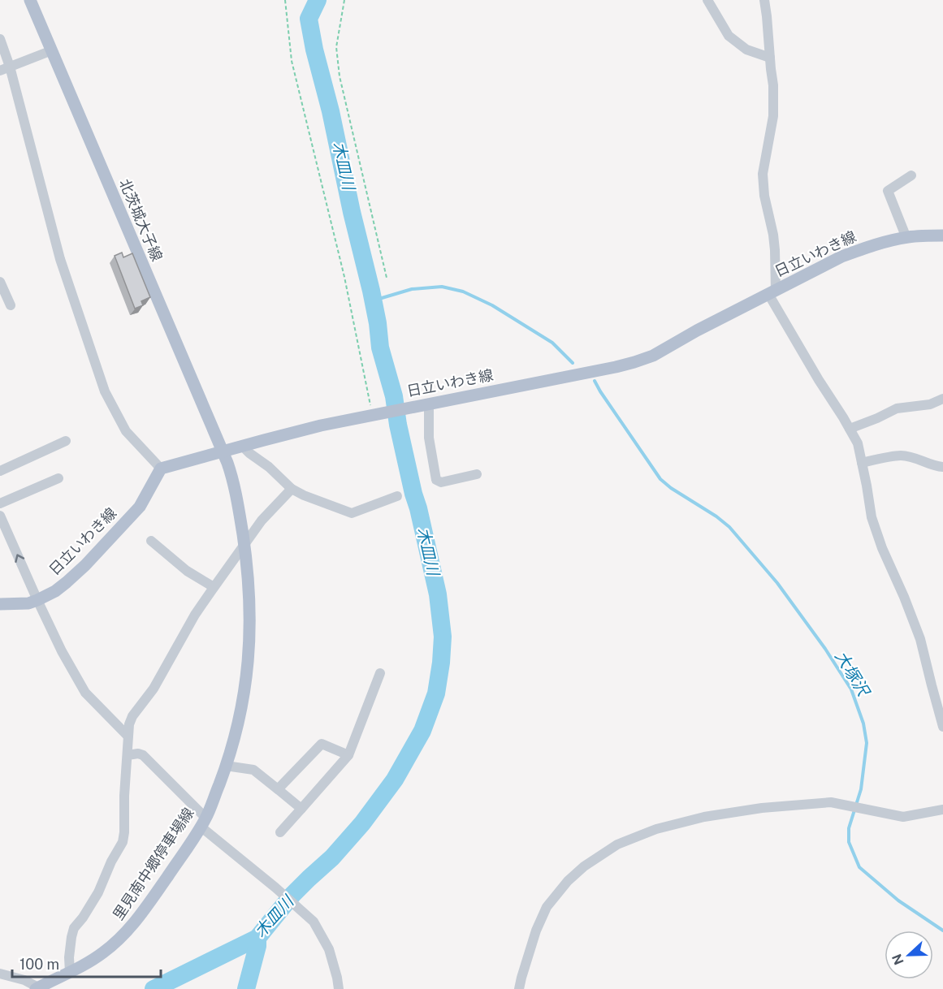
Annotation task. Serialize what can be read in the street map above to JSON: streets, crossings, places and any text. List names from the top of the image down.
{
  "streets": {
    "main road": ["北茨城大子線", "日立いわき線", "里見南中郷停車場線"]
  },
  "crossings": [
    ["北茨城大子線", "日立いわき線"],
    ["北茨城大子線", "里見南中郷停車場線"],
    ["日立いわき線", "里見南中郷停車場線"]
  ],
  "water": ["木皿川", "大塚沢"],
  "scale_bar": "100 m",
  "north": "left"
}
